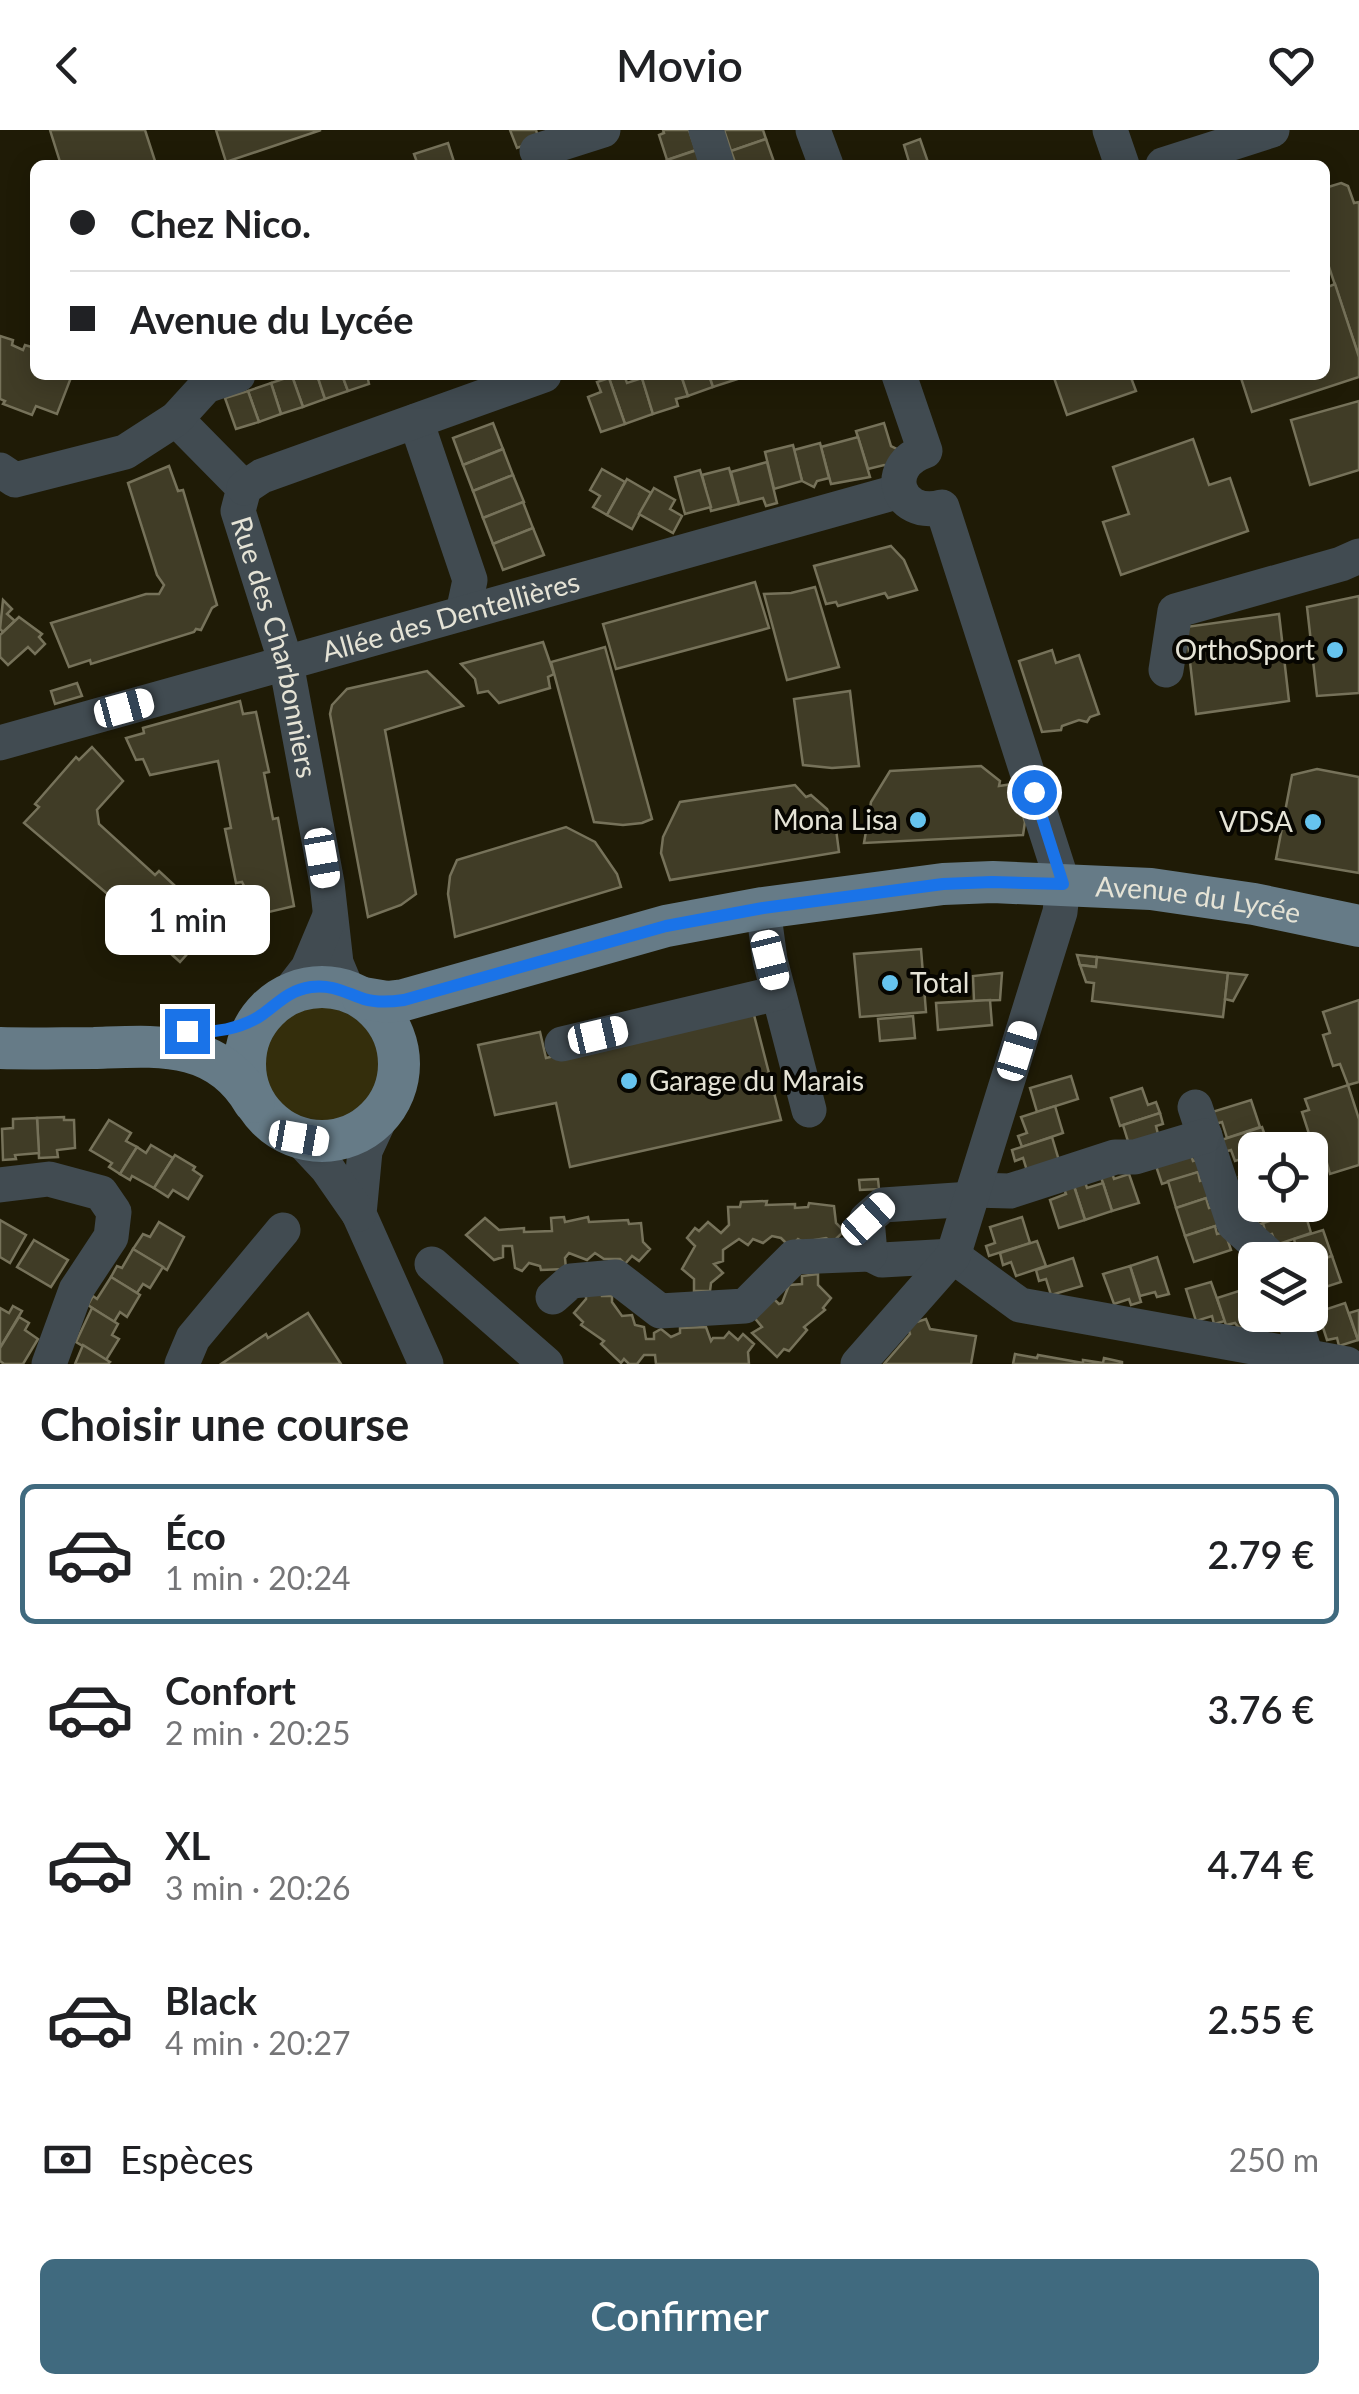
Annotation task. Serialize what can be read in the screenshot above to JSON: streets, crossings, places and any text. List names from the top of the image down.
{
  "streets": {
    "main road": ["Avenue du Lycée"],
    "street": ["Allée des Dentellières", "Rue des Charbonniers"]
  },
  "crossings": [
    ["Allée des Dentellières", "Rue des Charbonniers"],
    ["Rue des Charbonniers", "Avenue du Lycée"]
  ],
  "places": [
    "OrthoSport",
    "Mona Lisa",
    "VDSA",
    "Total",
    "Garage du Marais"
  ],
  "page": {
    "header": "Movio",
    "banner": ["Chez Nico.", "Avenue du Lycée"],
    "bubble": "1 min",
    "heading": "Choisir une course",
    "list": [
      {
        "name": "Éco",
        "note": "1 min · 20:24",
        "value": "2.79 €"
      },
      {
        "name": "Confort",
        "note": "2 min · 20:25",
        "value": "3.76 €"
      },
      {
        "name": "XL",
        "note": "3 min · 20:26",
        "value": "4.74 €"
      },
      {
        "name": "Black",
        "note": "4 min · 20:27",
        "value": "2.55 €"
      }
    ],
    "pay": ["Espèces", "250 m"],
    "buttons": "Confirmer"
  }
}
